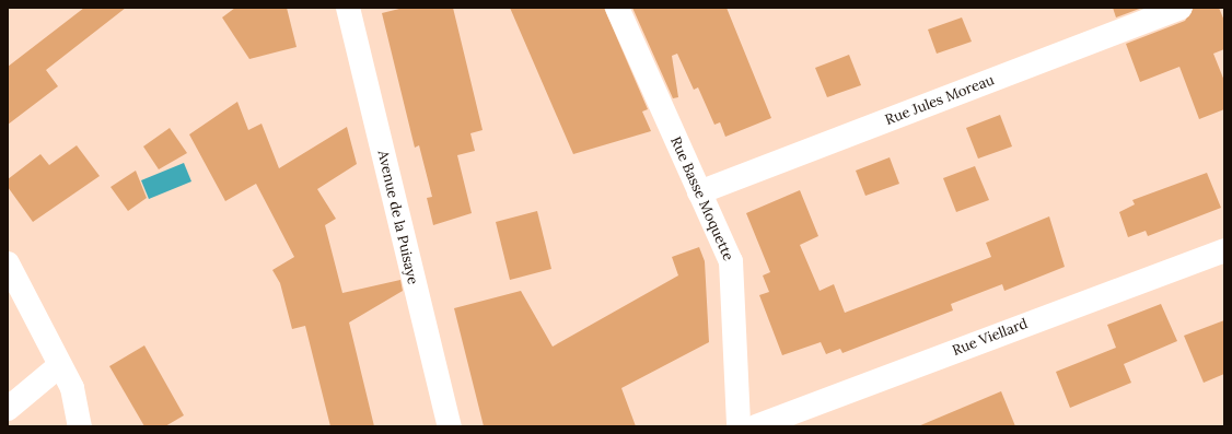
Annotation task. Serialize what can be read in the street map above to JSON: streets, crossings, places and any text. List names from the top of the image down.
{
  "streets": {
    "street": [
      "Rue Jules Moreau",
      "Rue Basse Moquette",
      "Avenue de la Puisaye",
      "Rue Viellard"
    ]
  },
  "crossings": [
    ["Rue Jules Moreau", "Rue Basse Moquette"]
  ]
}
